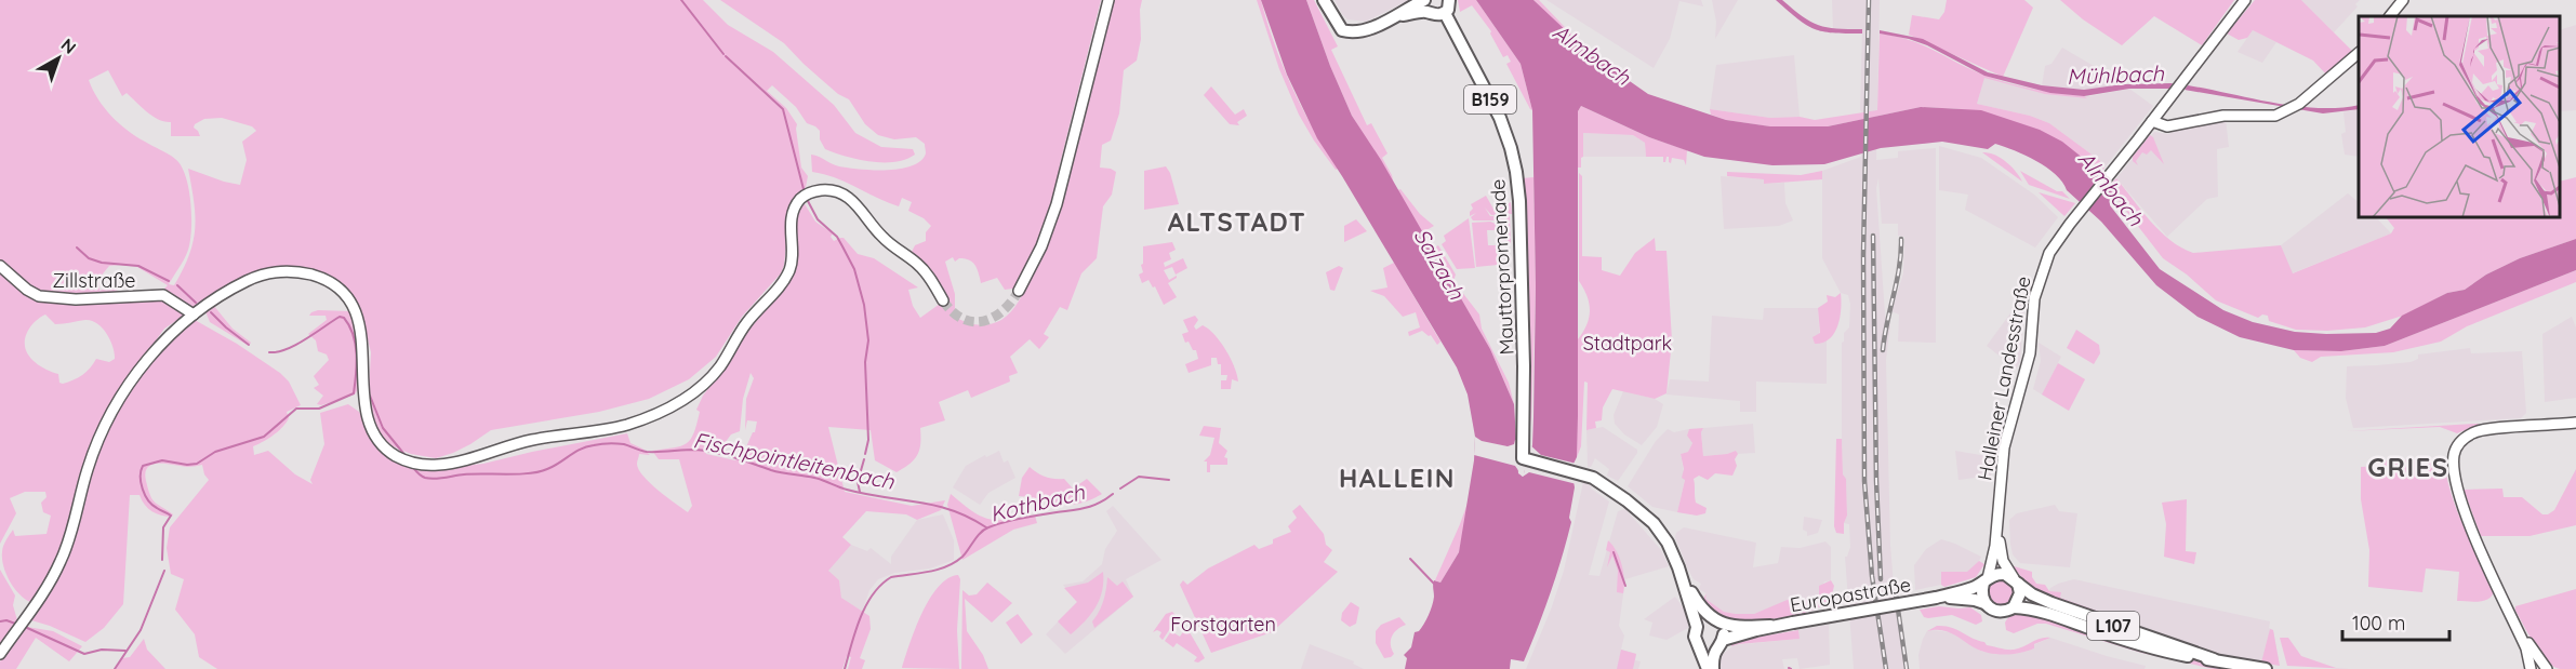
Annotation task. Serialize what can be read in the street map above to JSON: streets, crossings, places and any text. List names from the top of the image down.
{
  "streets": {
    "main road": [
      "B159",
      "Mauttorpromenade",
      "Zillstraße",
      "Halleiner Landesstraße",
      "Europastraße",
      "L107"
    ]
  },
  "crossings": [
    ["B159", "Mauttorpromenade"],
    ["B159", "Europastraße"],
    ["Halleiner Landesstraße", "Europastraße"]
  ],
  "districts": ["ALTSTADT", "GRIES", "HALLEIN"],
  "water": [
    "Almbach",
    "Mühlbach",
    "Salzach",
    "Fischpointleitenbach",
    "Kothbach"
  ],
  "parks": ["Stadtpark", "Forstgarten"],
  "scale_bar": "100 m",
  "north": "top right"
}
